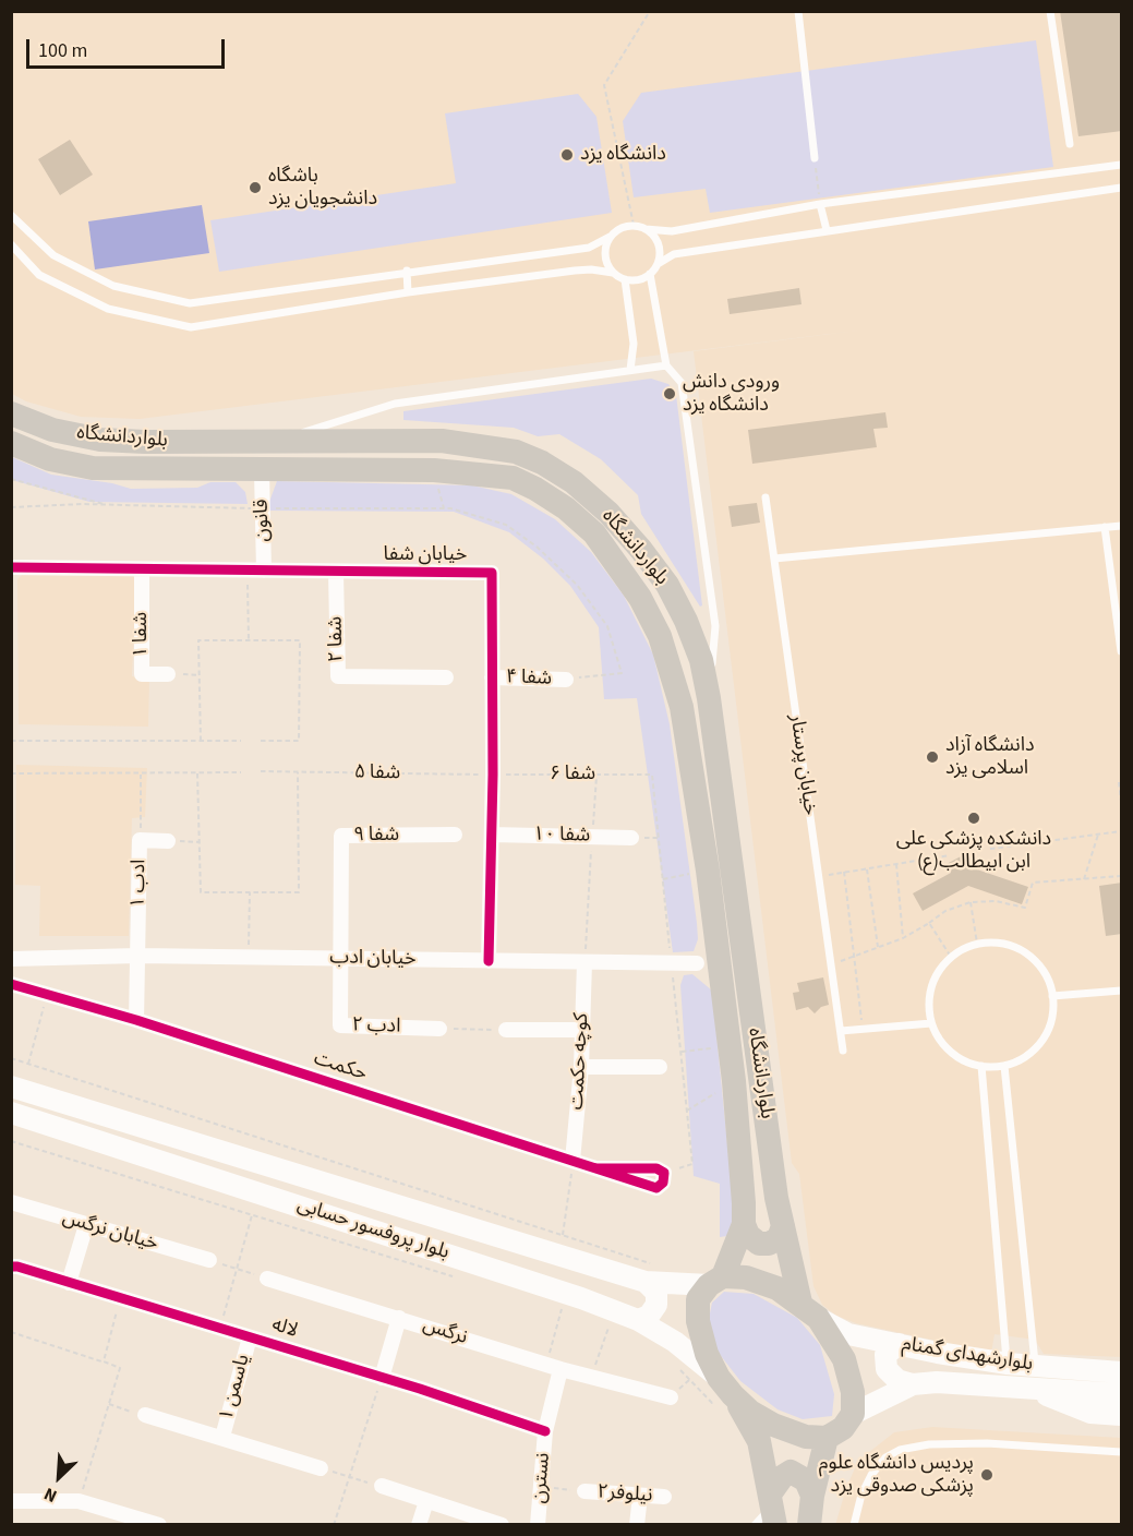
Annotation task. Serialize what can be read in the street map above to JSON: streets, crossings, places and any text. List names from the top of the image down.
{
  "streets": {
    "main road": ["بلواردانشگاه", "بلوار پروفسور حسابی", "بلوارشهدای گمنام"],
    "street": [
      "قانون",
      "خیابان شفا",
      "شفا ۱",
      "شفا ۲",
      "شفا ۴",
      "شفا ۹",
      "شفا ۱۰",
      "ادب ۱",
      "خیابان ادب",
      "ادب ۲",
      "کوچه حکمت",
      "حکمت",
      "خیابان نرگس",
      "لاله",
      "نرگس",
      "یاسمن ۱",
      "نسترن",
      "نیلوفر۲"
    ],
    "lane": ["خیابان پرستار"],
    "path": ["شفا ۵", "شفا ۶"]
  },
  "crossings": [
    ["بلواردانشگاه", "قانون"],
    ["بلواردانشگاه", "بلوار پروفسور حسابی"],
    ["بلواردانشگاه", "بلوارشهدای گمنام"],
    ["قانون", "خیابان شفا"],
    ["خیابان شفا", "شفا ۱"],
    ["خیابان شفا", "شفا ۲"],
    ["خیابان شفا", "شفا ۴"],
    ["خیابان شفا", "شفا ۵"],
    ["خیابان شفا", "شفا ۶"],
    ["خیابان شفا", "شفا ۱۰"],
    ["خیابان شفا", "خیابان ادب"],
    ["شفا ۵", "شفا ۶"],
    ["شفا ۹", "خیابان ادب"],
    ["شفا ۹", "ادب ۲"],
    ["ادب ۱", "خیابان ادب"],
    ["ادب ۱", "حکمت"],
    ["خیابان ادب", "ادب ۲"],
    ["خیابان ادب", "کوچه حکمت"],
    ["کوچه حکمت", "حکمت"],
    ["بلوار پروفسور حسابی", "بلوارشهدای گمنام"],
    ["لاله", "یاسمن ۱"],
    ["لاله", "نسترن"]
  ],
  "places": [
    "دانشگاه یزد",
    "باشگاه دانشجویان یزد",
    "ورودی دانش دانشگاه یزد",
    "دانشگاه آزاد اسلامی یزد",
    "دانشکده پزشکی علی ابن ابیطالب(ع)",
    "پردیس دانشگاه علوم پزشکی صدوقی یزد"
  ],
  "scale_bar": "100 m",
  "north": "bottom left"
}
